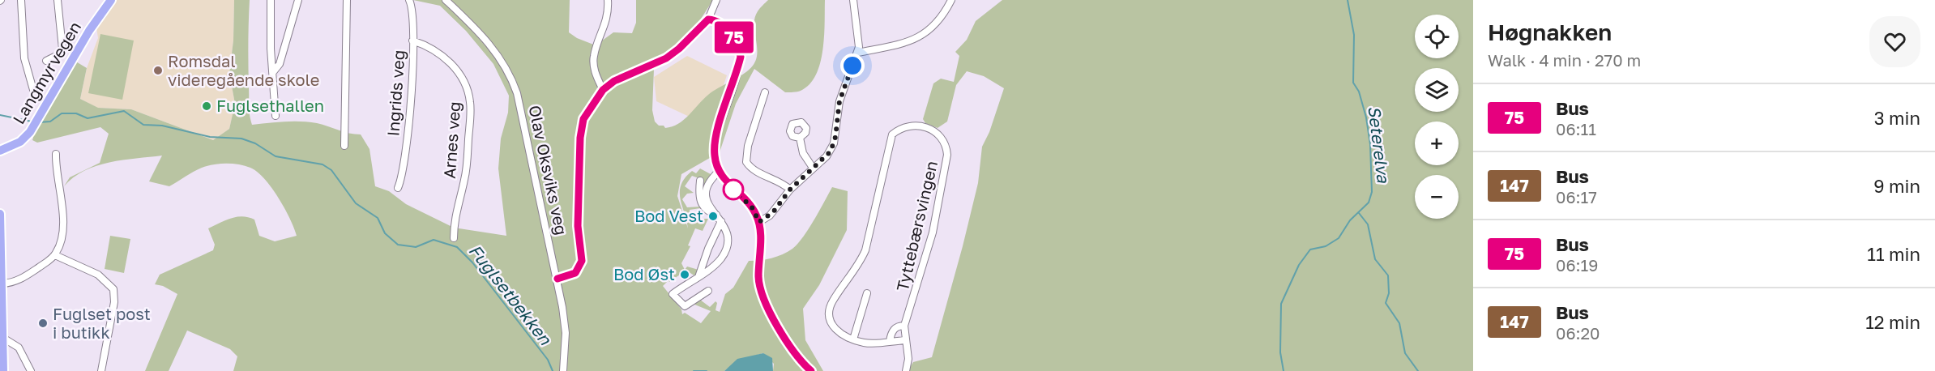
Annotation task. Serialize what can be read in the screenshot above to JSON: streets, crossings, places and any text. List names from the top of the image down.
{
  "streets": {
    "main road": ["Langmyrvegen"],
    "street": [
      "Ingrids veg",
      "Arnes veg",
      "Olav Oksviks veg",
      "Tyttebærsvingen"
    ]
  },
  "crossings": [
    ["Ingrids veg", "Arnes veg"]
  ],
  "water": ["Seterelva", "Fuglsetbekken"],
  "places": [
    "Romsdal videregående skole",
    "Fuglsethallen",
    "Bod Vest",
    "Bod Øst",
    "Fuglset post i butikk"
  ],
  "lines": ["bus line 75"],
  "page": {
    "on_map": "75",
    "heading": ["Høgnakken", "Walk · 4 min · 270 m"],
    "map_buttons": ["+", "−"],
    "list": [
      {
        "mark": "75",
        "name": "Bus",
        "note": "06:11",
        "value": "3 min"
      },
      {
        "mark": "147",
        "name": "Bus",
        "note": "06:17",
        "value": "9 min"
      },
      {
        "mark": "75",
        "name": "Bus",
        "note": "06:19",
        "value": "11 min"
      },
      {
        "mark": "147",
        "name": "Bus",
        "note": "06:20",
        "value": "12 min"
      }
    ]
  }
}
